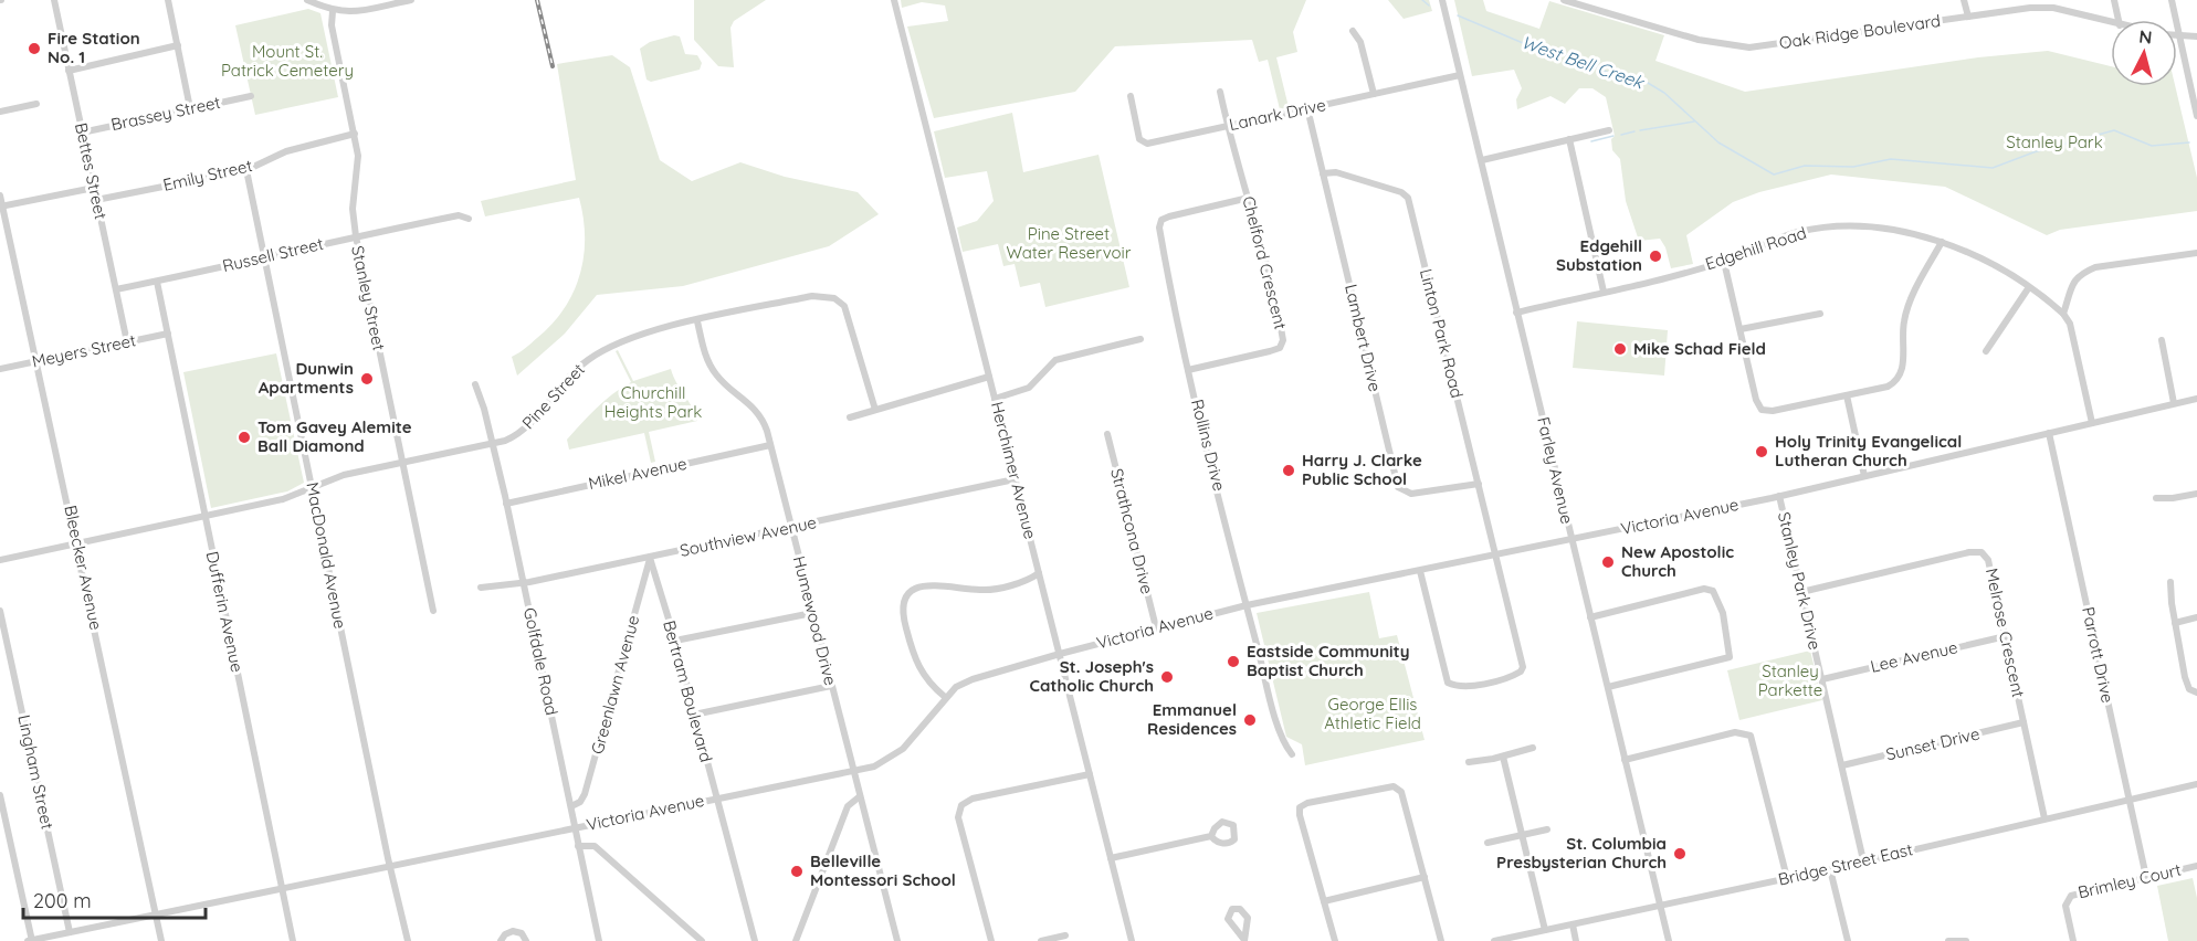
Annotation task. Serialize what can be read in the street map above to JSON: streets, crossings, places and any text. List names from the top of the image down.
{
  "streets": {
    "street": [
      "Oak Ridge Boulevard",
      "Brassey Street",
      "Lanark Drive",
      "Bettes Street",
      "Emily Street",
      "Edgehill Road",
      "Russell Street",
      "Chelford Crescent",
      "Stanley Street",
      "Linton Park Road",
      "Lambert Drive",
      "Meyers Street",
      "Pine Street",
      "Rollins Drive",
      "Herchimer Avenue",
      "Farley Avenue",
      "Mikel Avenue",
      "Victoria Avenue",
      "Strathcona Drive",
      "Southview Avenue",
      "MacDonald Avenue",
      "Bleecker Avenue",
      "Stanley Park Drive",
      "Dufferin Avenue",
      "Humewood Drive",
      "Melrose Crescent",
      "Parrott Drive",
      "Lee Avenue",
      "Golfdale Road",
      "Greenlawn Avenue",
      "Bertram Boulevard",
      "Sunset Drive",
      "Lingham Street",
      "Bridge Street East",
      "Brimley Court"
    ]
  },
  "crossings": [
    ["Brassey Street", "Bettes Street"],
    ["Lanark Drive", "Chelford Crescent"],
    ["Lanark Drive", "Lambert Drive"],
    ["Lanark Drive", "Farley Avenue"],
    ["Bettes Street", "Emily Street"],
    ["Bettes Street", "Russell Street"],
    ["Bettes Street", "Meyers Street"],
    ["Emily Street", "Stanley Street"],
    ["Emily Street", "MacDonald Avenue"],
    ["Edgehill Road", "Farley Avenue"],
    ["Russell Street", "Stanley Street"],
    ["Russell Street", "MacDonald Avenue"],
    ["Russell Street", "Dufferin Avenue"],
    ["Chelford Crescent", "Rollins Drive"],
    ["Stanley Street", "Pine Street"],
    ["Linton Park Road", "Lambert Drive"],
    ["Linton Park Road", "Victoria Avenue"],
    ["Meyers Street", "Bleecker Avenue"],
    ["Meyers Street", "Dufferin Avenue"],
    ["Pine Street", "MacDonald Avenue"],
    ["Pine Street", "Bleecker Avenue"],
    ["Pine Street", "Dufferin Avenue"],
    ["Pine Street", "Humewood Drive"],
    ["Pine Street", "Golfdale Road"],
    ["Rollins Drive", "Victoria Avenue"],
    ["Herchimer Avenue", "Victoria Avenue"],
    ["Herchimer Avenue", "Southview Avenue"],
    ["Farley Avenue", "Victoria Avenue"],
    ["Farley Avenue", "Bridge Street East"],
    ["Mikel Avenue", "Humewood Drive"],
    ["Mikel Avenue", "Golfdale Road"],
    ["Victoria Avenue", "Strathcona Drive"],
    ["Victoria Avenue", "MacDonald Avenue"],
    ["Victoria Avenue", "Bleecker Avenue"],
    ["Victoria Avenue", "Stanley Park Drive"],
    ["Victoria Avenue", "Dufferin Avenue"],
    ["Victoria Avenue", "Humewood Drive"],
    ["Victoria Avenue", "Parrott Drive"],
    ["Victoria Avenue", "Golfdale Road"],
    ["Victoria Avenue", "Bertram Boulevard"],
    ["Victoria Avenue", "Lingham Street"],
    ["Southview Avenue", "Humewood Drive"],
    ["Southview Avenue", "Golfdale Road"],
    ["Southview Avenue", "Greenlawn Avenue"],
    ["Southview Avenue", "Bertram Boulevard"],
    ["Stanley Park Drive", "Melrose Crescent"],
    ["Stanley Park Drive", "Lee Avenue"],
    ["Stanley Park Drive", "Sunset Drive"],
    ["Stanley Park Drive", "Bridge Street East"],
    ["Melrose Crescent", "Lee Avenue"],
    ["Melrose Crescent", "Sunset Drive"],
    ["Melrose Crescent", "Bridge Street East"],
    ["Parrott Drive", "Bridge Street East"],
    ["Parrott Drive", "Brimley Court"],
    ["Golfdale Road", "Greenlawn Avenue"],
    ["Greenlawn Avenue", "Bertram Boulevard"]
  ],
  "water": ["West Bell Creek"],
  "parks": [
    "Mount St. Patrick Cemetery",
    "Stanley Park",
    "Pine Street Water Reservoir",
    "Churchill Heights Park",
    "Stanley Parkette",
    "George Ellis Athletic Field"
  ],
  "places": [
    "Fire Station No. 1",
    "Edgehill Substation",
    "Mike Schad Field",
    "Dunwin Apartments",
    "Tom Gavey Alemite Ball Diamond",
    "Holy Trinity Evangelical Lutheran Church",
    "Harry J. Clarke Public School",
    "New Apostolic Church",
    "Eastside Community Baptist Church",
    "St. Joseph's Catholic Church",
    "Emmanuel Residences",
    "St. Columbia Presbysterian Church",
    "Belleville Montessori School"
  ],
  "scale_bar": "200 m",
  "north": "top"
}
